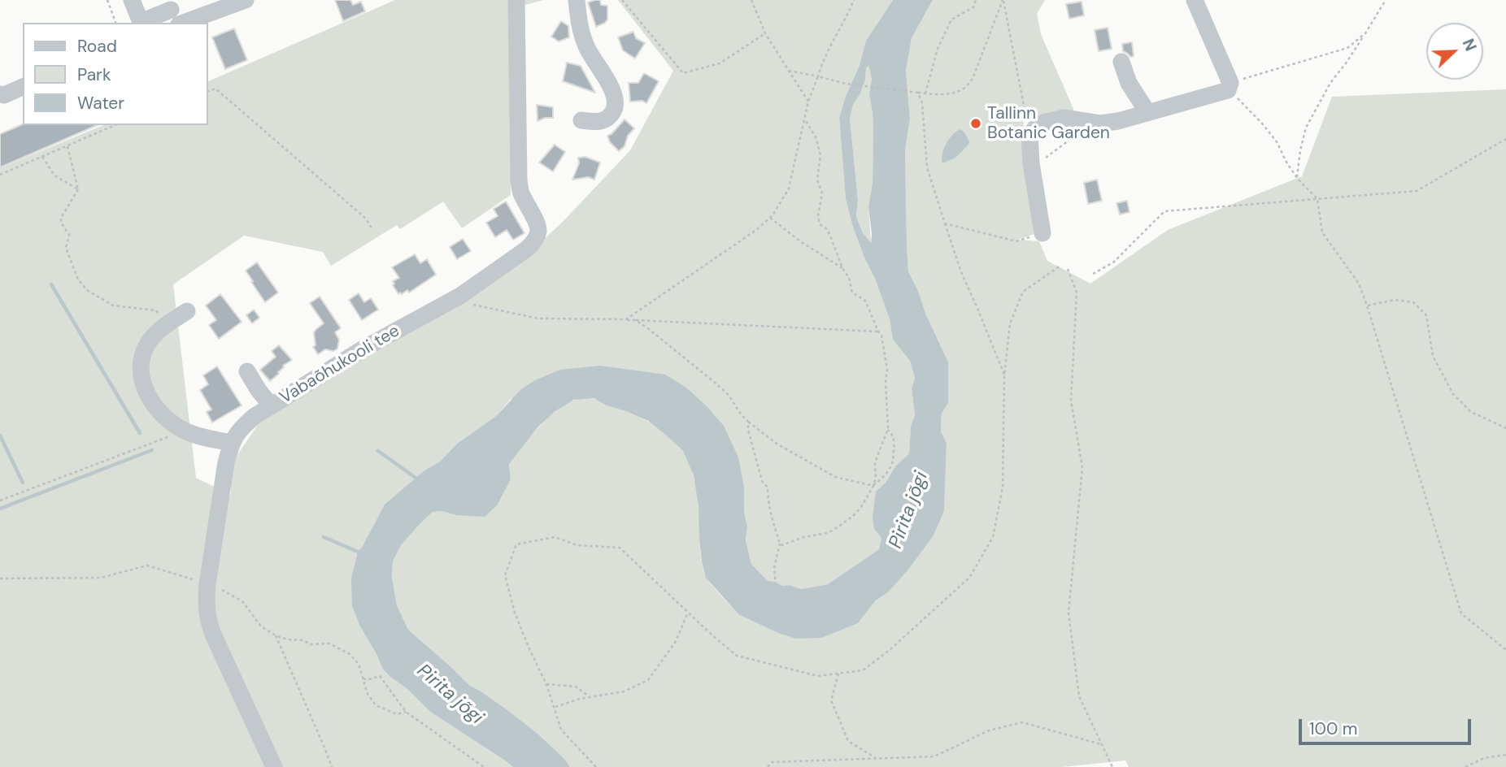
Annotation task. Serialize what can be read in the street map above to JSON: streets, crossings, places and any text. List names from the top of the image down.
{
  "streets": {
    "street": ["Vabaõhukooli tee"]
  },
  "water": ["Pirita jõgi"],
  "places": ["Tallinn Botanic Garden"],
  "legend": ["Road", "Park", "Water"],
  "scale_bar": "100 m",
  "north": "top right"
}
